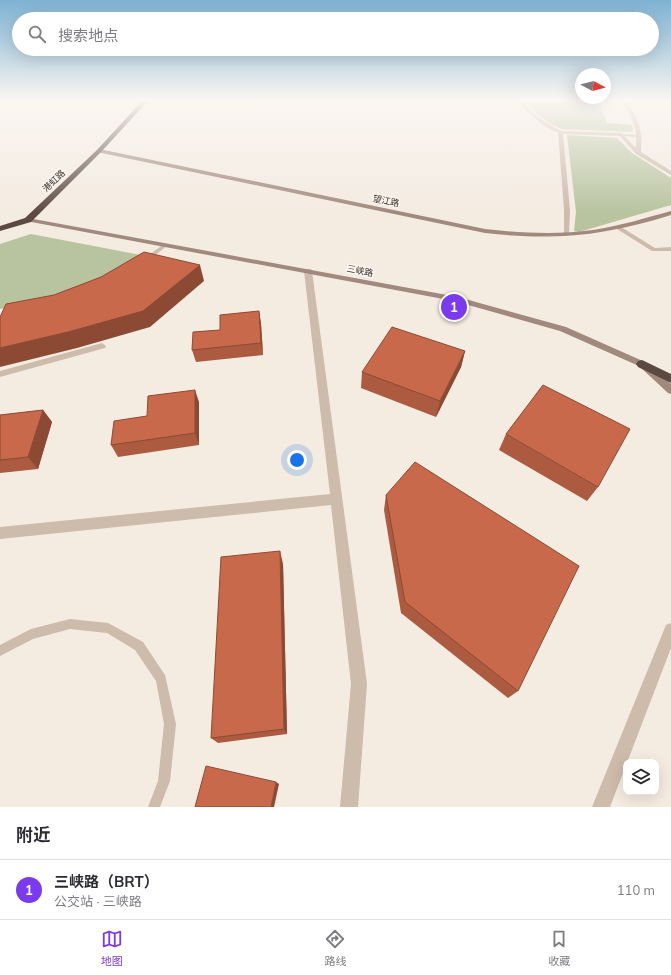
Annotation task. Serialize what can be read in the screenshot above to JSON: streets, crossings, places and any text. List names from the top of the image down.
{
  "streets": {
    "highway": ["港虹路"],
    "main road": ["望江路", "三峡路"]
  },
  "crossings": [
    ["港虹路", "望江路"],
    ["港虹路", "三峡路"]
  ],
  "north": "right",
  "page": {
    "search": "搜索地点",
    "pins": "1",
    "heading": "附近",
    "list": [
      {
        "mark": "1",
        "name": "三峡路（BRT）",
        "note": "公交站 · 三峡路",
        "value": "110 m"
      }
    ],
    "nav": ["地图", "路线", "收藏"]
  }
}
